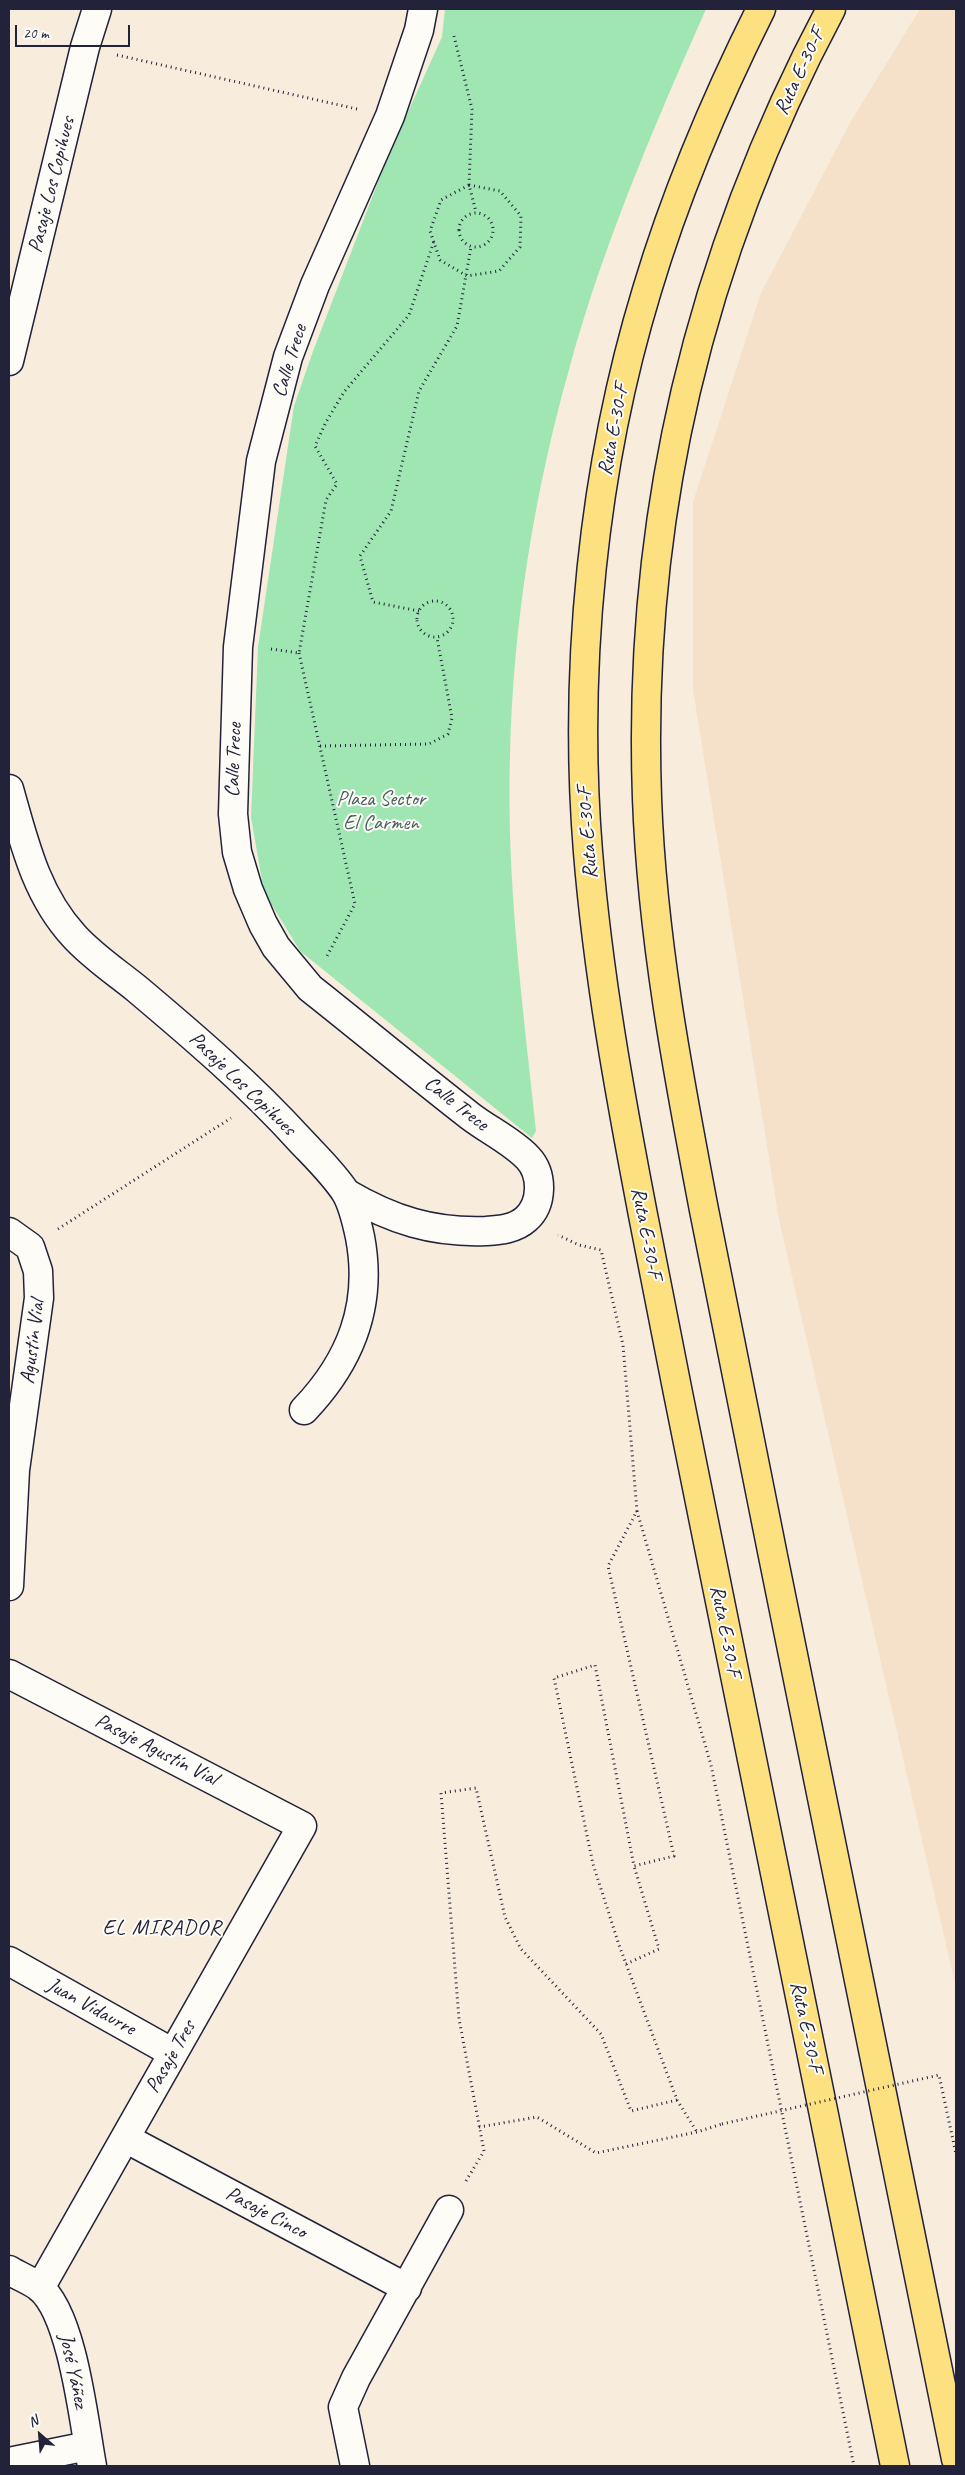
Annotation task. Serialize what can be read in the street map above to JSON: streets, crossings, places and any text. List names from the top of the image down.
{
  "streets": {
    "highway": ["Ruta E-30-F"],
    "street": [
      "Pasaje Los Copihues",
      "Calle Trece",
      "Agustín Vial",
      "Pasaje Agustín Vial",
      "Juan Vidaurre",
      "Pasaje Tres",
      "Pasaje Cinco",
      "José Yáñez"
    ]
  },
  "crossings": [
    ["Pasaje Agustín Vial", "Pasaje Tres"],
    ["Juan Vidaurre", "Pasaje Tres"],
    ["Pasaje Tres", "Pasaje Cinco"],
    ["Pasaje Tres", "José Yáñez"]
  ],
  "districts": ["EL MIRADOR"],
  "parks": ["Plaza Sector El Carmen"],
  "scale_bar": "20 m",
  "north": "top left"
}
